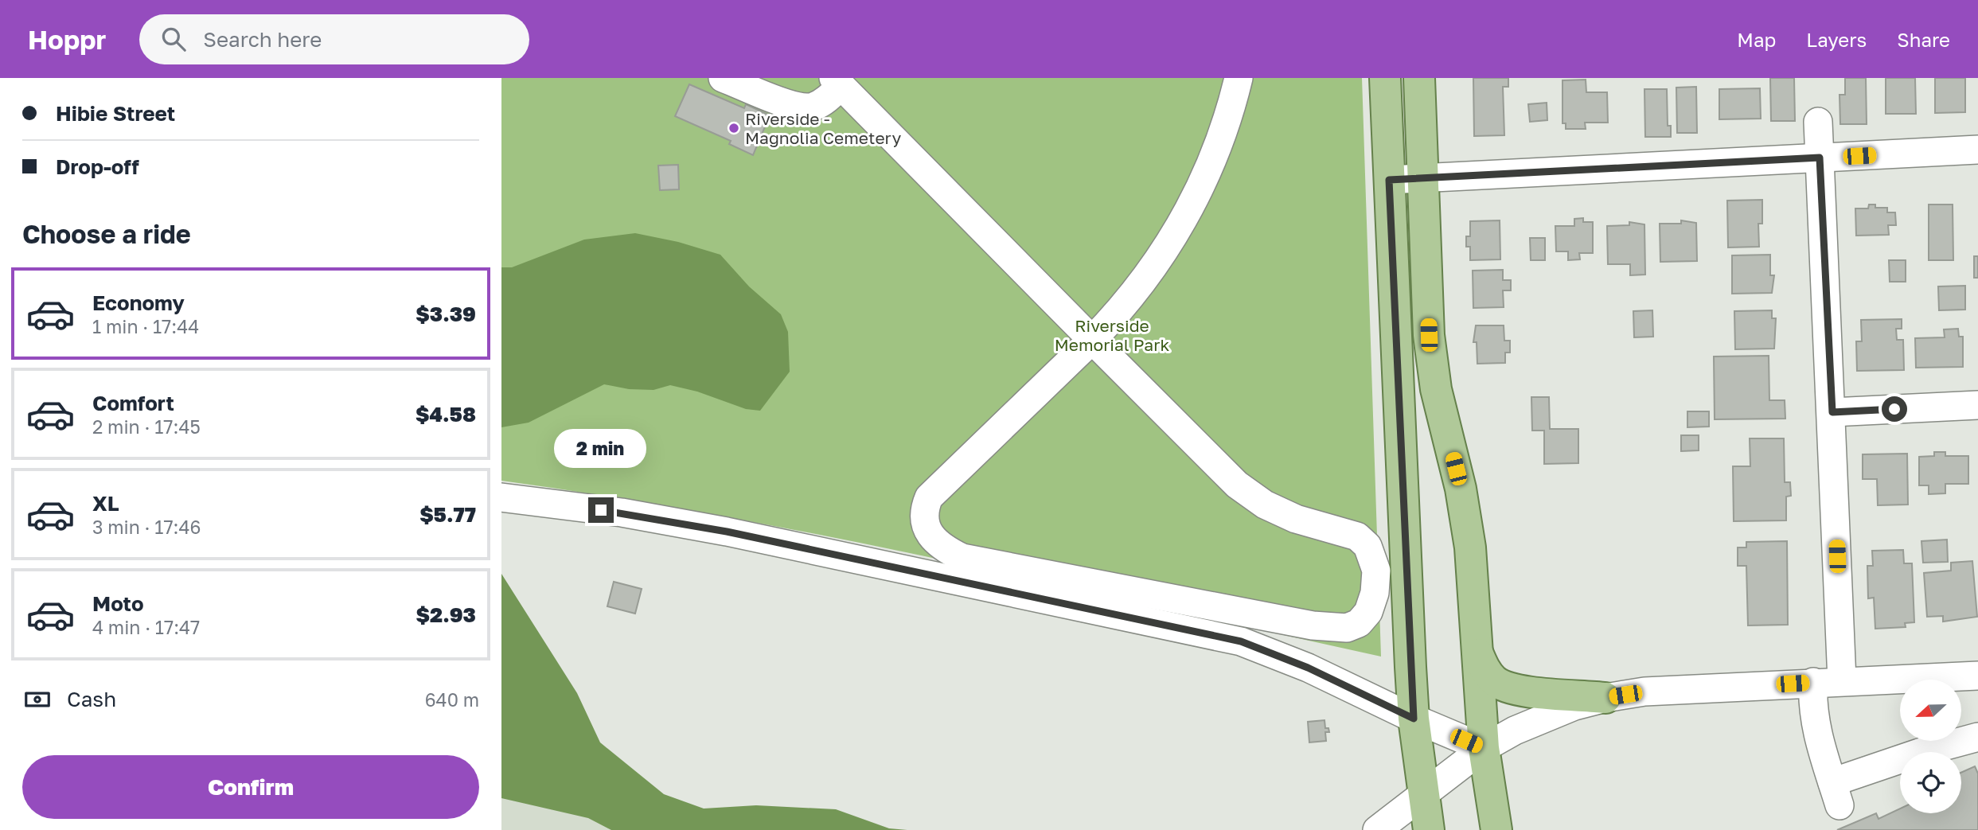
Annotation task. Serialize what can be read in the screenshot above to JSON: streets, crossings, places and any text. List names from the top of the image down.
{
  "parks": ["Riverside Memorial Park"],
  "places": ["Riverside - Magnolia Cemetery"],
  "north": "left",
  "page": {
    "header": "Hoppr",
    "search": "Search here",
    "nav": ["Map", "Layers", "Share"],
    "banner": ["Hibie Street", "Drop-off"],
    "heading": "Choose a ride",
    "list": [
      {
        "name": "Economy",
        "note": "1 min · 17:44",
        "value": "$3.39"
      },
      {
        "name": "Comfort",
        "note": "2 min · 17:45",
        "value": "$4.58"
      },
      {
        "name": "XL",
        "note": "3 min · 17:46",
        "value": "$5.77"
      },
      {
        "name": "Moto",
        "note": "4 min · 17:47",
        "value": "$2.93"
      }
    ],
    "bubble": "2 min",
    "pay": ["Cash", "640 m"],
    "buttons": "Confirm"
  }
}
